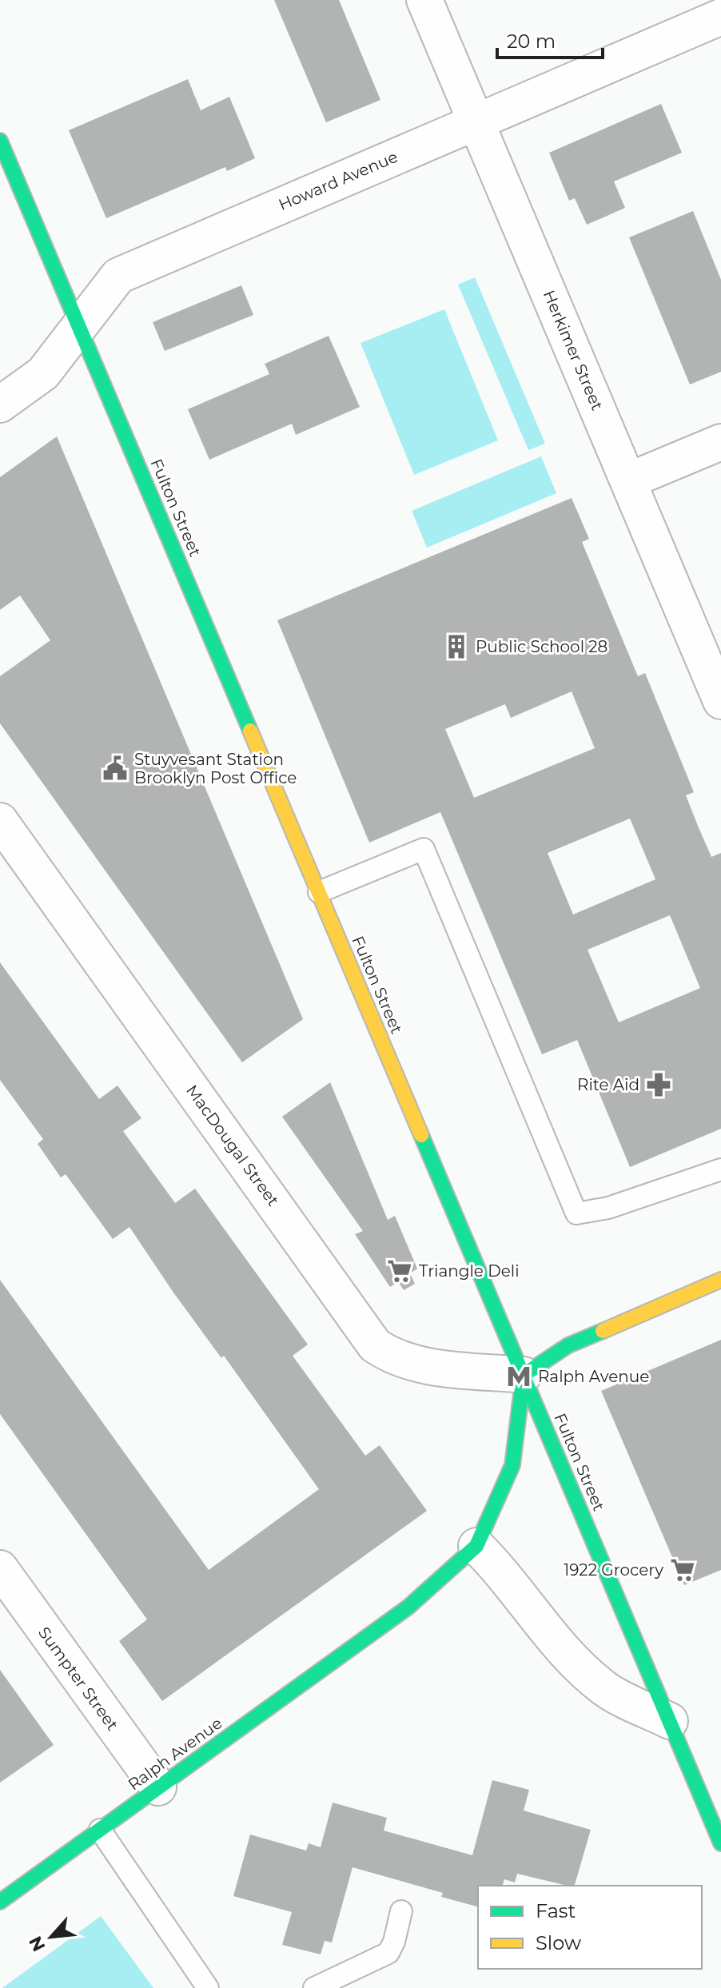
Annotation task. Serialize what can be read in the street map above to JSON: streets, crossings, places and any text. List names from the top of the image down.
{
  "streets": {
    "main road": ["Fulton Street", "Ralph Avenue"],
    "street": [
      "Howard Avenue",
      "Herkimer Street",
      "MacDougal Street",
      "Sumpter Street"
    ]
  },
  "crossings": [
    ["Howard Avenue", "Herkimer Street"],
    ["Howard Avenue", "Fulton Street"],
    ["Fulton Street", "MacDougal Street"],
    ["Fulton Street", "Ralph Avenue"],
    ["MacDougal Street", "Ralph Avenue"],
    ["Sumpter Street", "Ralph Avenue"]
  ],
  "places": {
    "building": ["Public School 28"],
    "public building": ["Stuyvesant Station Brooklyn Post Office"],
    "pharmacy": ["Rite Aid"],
    "supermarket": ["Triangle Deli", "1922 Grocery"],
    "metro station": ["Ralph Avenue"]
  },
  "legend": ["Fast", "Slow"],
  "scale_bar": "20 m",
  "north": "bottom left"
}
